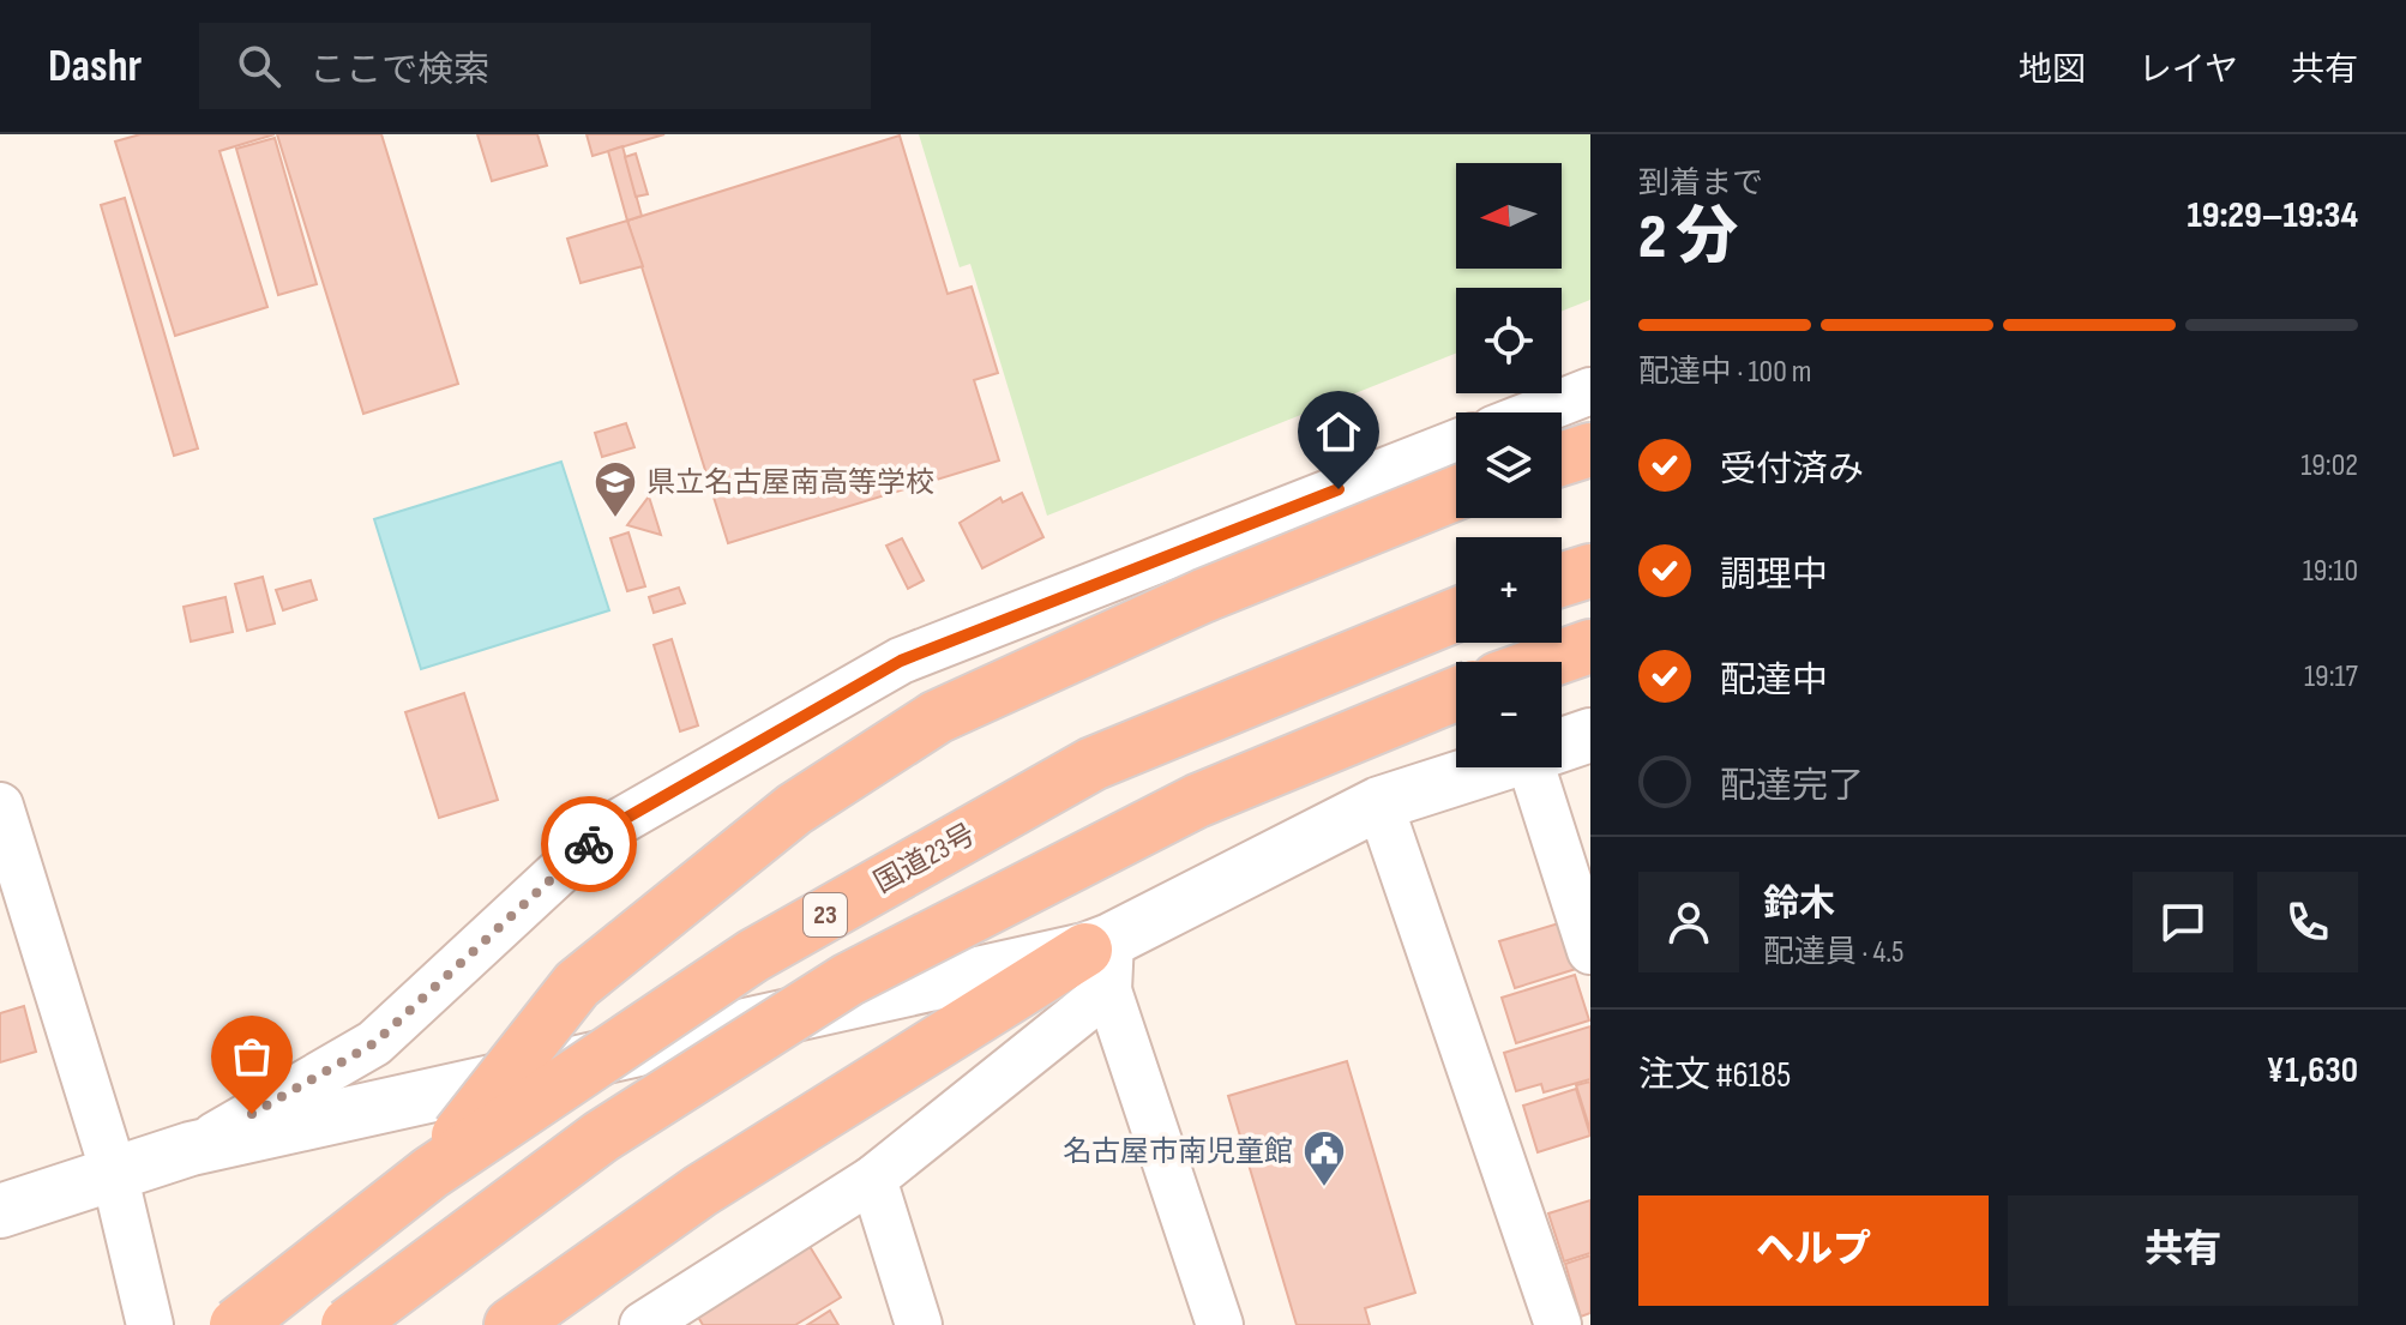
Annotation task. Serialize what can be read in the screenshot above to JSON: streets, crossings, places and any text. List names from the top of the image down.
{
  "streets": {
    "highway": ["国道23号", "23"]
  },
  "places": {
    "school or university": ["県立名古屋南高等学校"],
    "public building": ["名古屋市南児童館"]
  },
  "north": "left",
  "page": {
    "header": "Dashr",
    "search": "ここで検索",
    "nav": ["地図", "レイヤ", "共有"],
    "heading": ["2 分", "到着まで", "19:29–19:34"],
    "panel": [
      "鈴木",
      "配達員 · 4.5",
      "注文 #6185",
      "¥1,630"
    ],
    "map_buttons": ["+", "−"],
    "bar": "配達中 · 100 m",
    "list": [
      ["受付済み", "19:02"],
      ["調理中", "19:10"],
      ["配達中", "19:17"],
      "配達完了"
    ],
    "buttons": ["ヘルプ", "共有"]
  }
}
